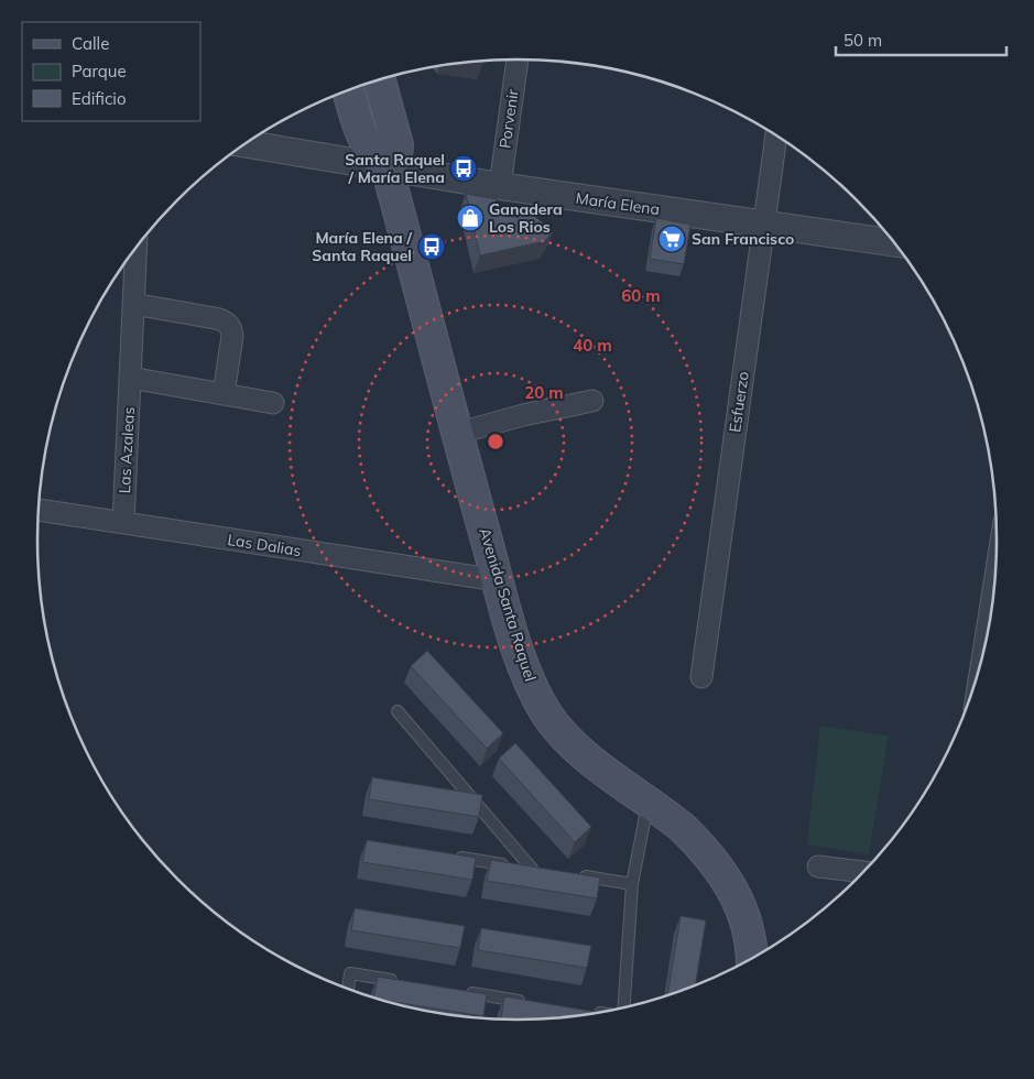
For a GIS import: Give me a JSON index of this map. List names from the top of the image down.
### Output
{
  "streets": {
    "main road": ["Avenida Santa Raquel"],
    "street": [
      "Porvenir",
      "María Elena",
      "Esfuerzo",
      "Las Azaleas",
      "Las Dalias"
    ]
  },
  "crossings": [
    ["Porvenir", "María Elena"],
    ["María Elena", "Esfuerzo"],
    ["María Elena", "Avenida Santa Raquel"],
    ["Las Azaleas", "Las Dalias"],
    ["Las Dalias", "Avenida Santa Raquel"]
  ],
  "places": {
    "bus stop": ["Santa Raquel / María Elena", "María Elena / Santa Raquel"],
    "shop": ["Ganadera Los Rios"],
    "supermarket": ["San Francisco"]
  },
  "legend": ["Calle", "Parque", "Edificio"],
  "scale_bar": "50 m",
  "rings": ["60 m", "40 m", "20 m"]
}
